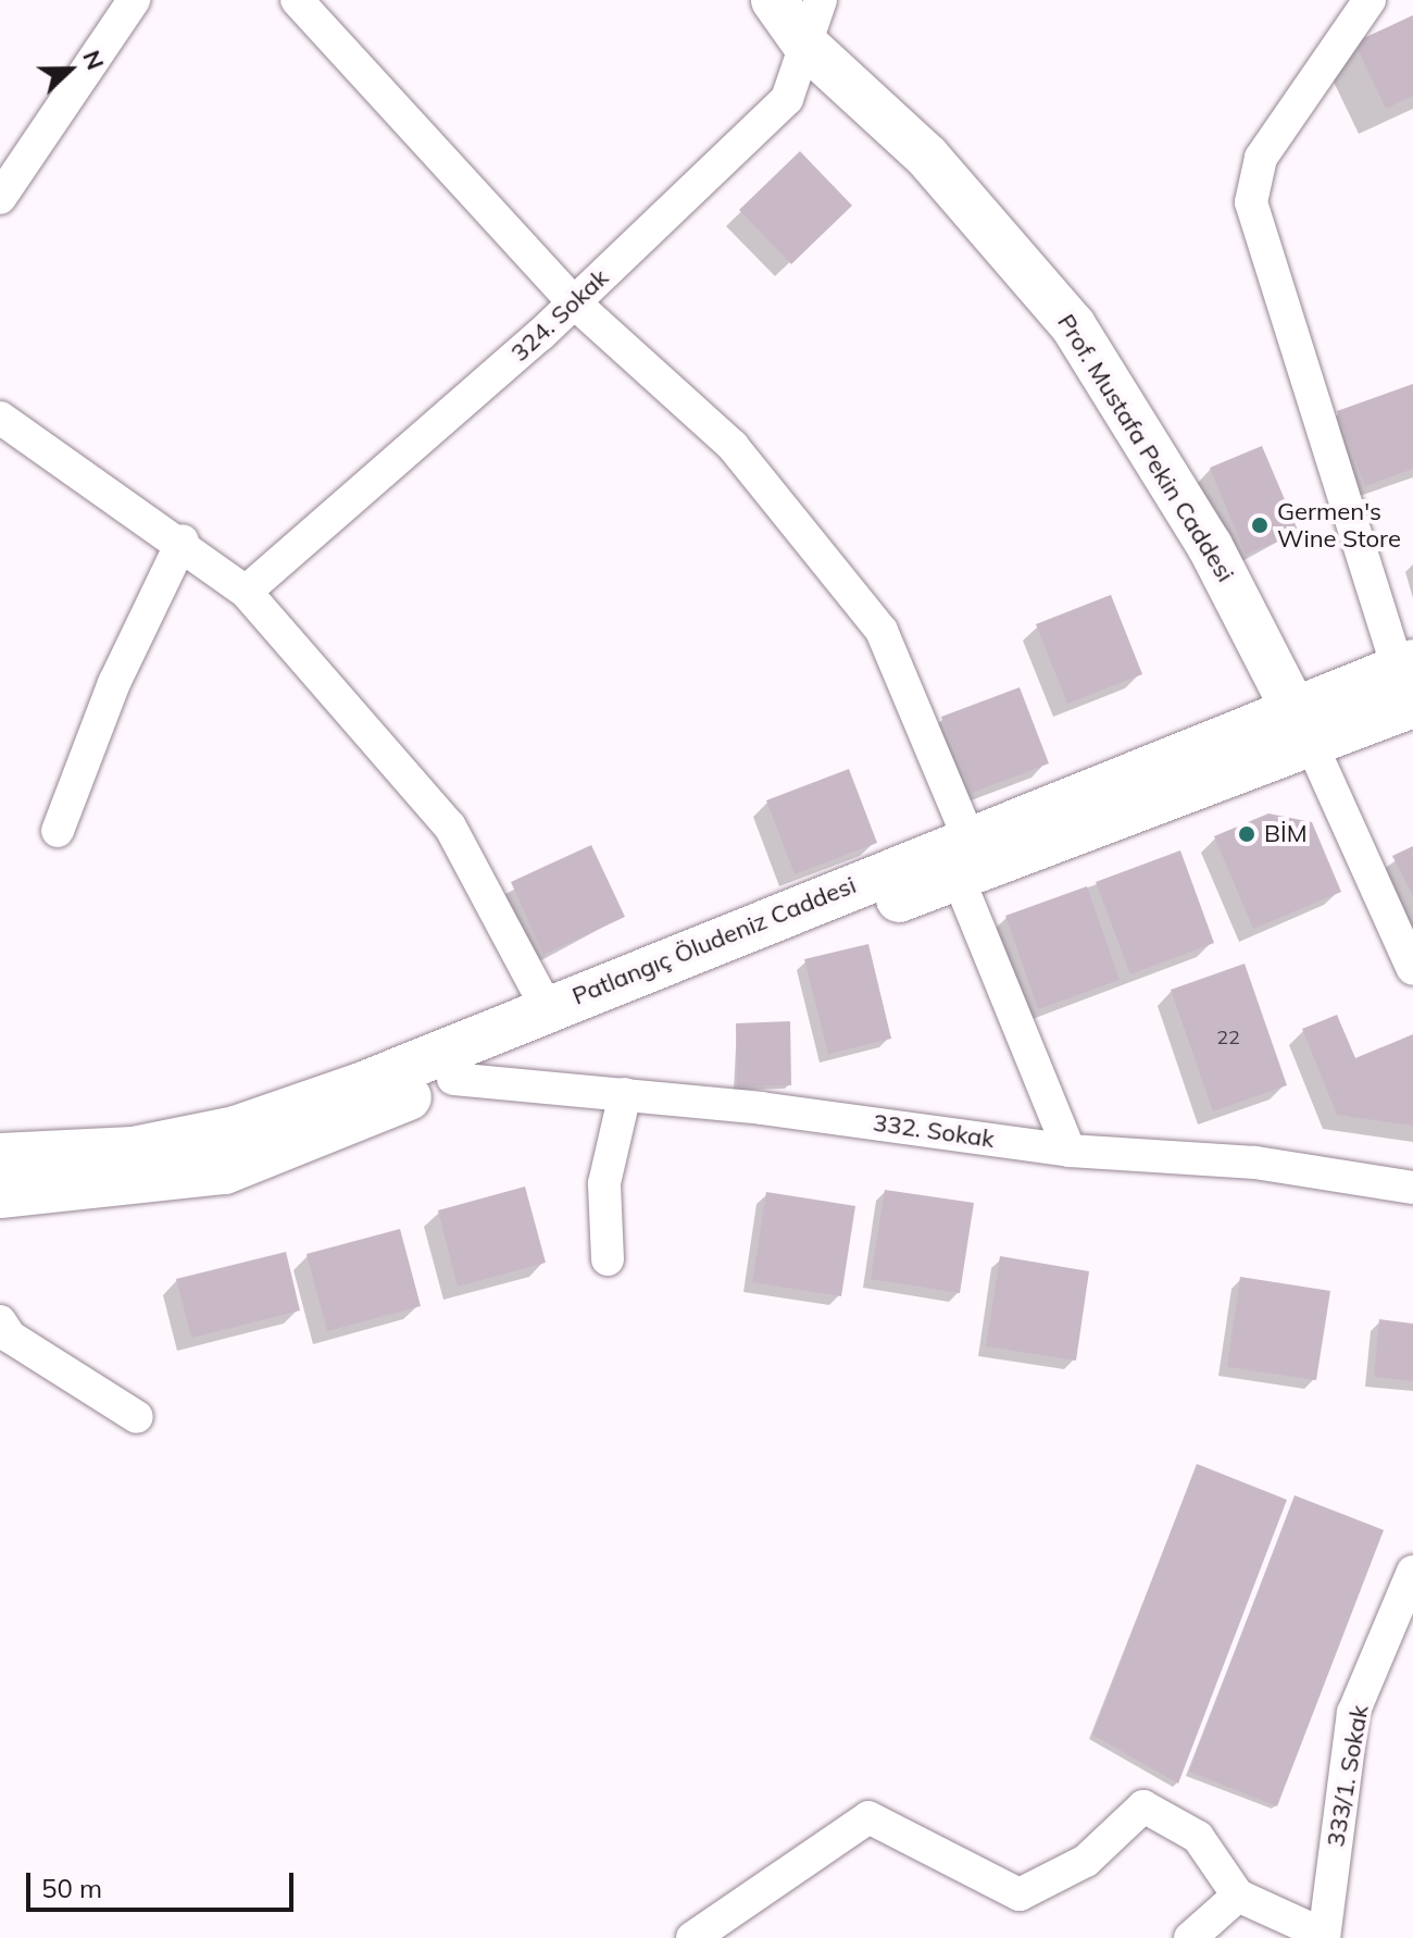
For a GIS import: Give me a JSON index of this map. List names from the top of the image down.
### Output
{
  "streets": {
    "main road": ["Prof. Mustafa Pekin Caddesi", "Patlangıç Öludeniz Caddesi"],
    "street": ["324. Sokak", "332. Sokak", "333/1. Sokak"]
  },
  "crossings": [
    ["324. Sokak", "Prof. Mustafa Pekin Caddesi"],
    ["Prof. Mustafa Pekin Caddesi", "Patlangıç Öludeniz Caddesi"],
    ["Patlangıç Öludeniz Caddesi", "332. Sokak"]
  ],
  "places": ["Germen's Wine Store", "BİM"],
  "house_numbers": ["22"],
  "scale_bar": "50 m",
  "north": "right"
}
